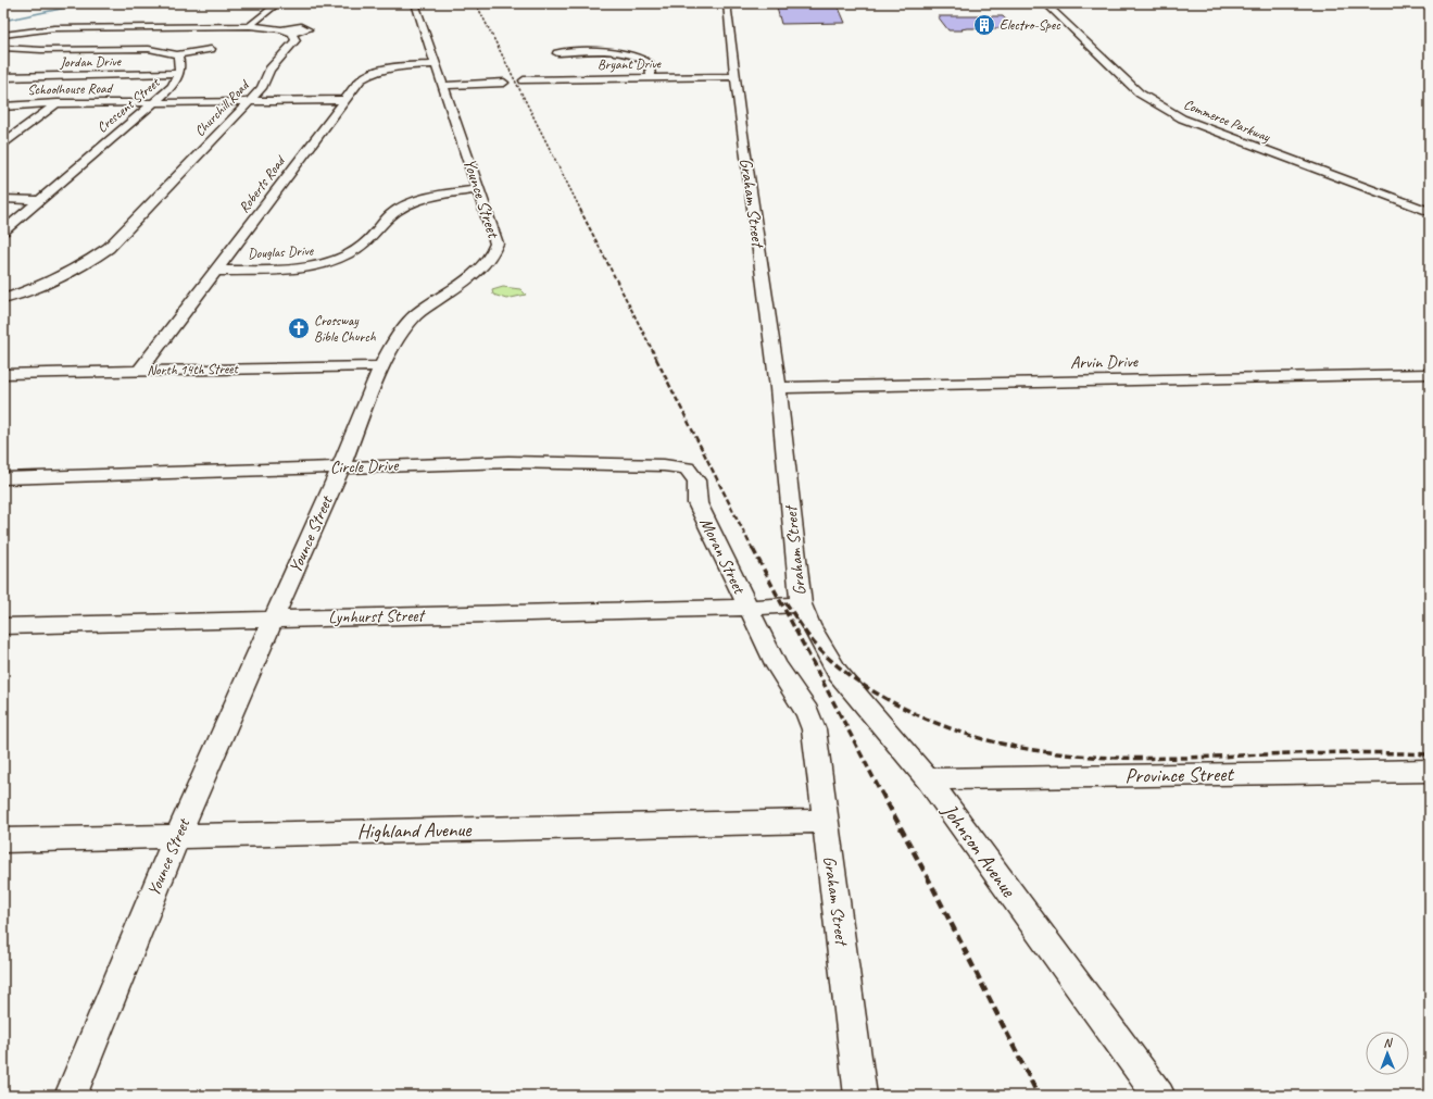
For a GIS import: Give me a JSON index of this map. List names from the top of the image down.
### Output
{
  "streets": {
    "street": [
      "Jordan Drive",
      "Bryant Drive",
      "Schoolhouse Road",
      "Crescent Street",
      "Churchill Road",
      "Commerce Parkway",
      "Roberts Road",
      "Younce Street",
      "Graham Street",
      "Douglas Drive",
      "Arvin Drive",
      "North 14th Street",
      "Circle Drive",
      "Moran Street",
      "Lynhurst Street",
      "Province Street",
      "Highland Avenue",
      "Johnson Avenue"
    ]
  },
  "crossings": [
    ["Jordan Drive", "Crescent Street"],
    ["Bryant Drive", "Graham Street"],
    ["Schoolhouse Road", "Crescent Street"],
    ["Schoolhouse Road", "Churchill Road"],
    ["Schoolhouse Road", "Roberts Road"],
    ["Roberts Road", "Younce Street"],
    ["Roberts Road", "Douglas Drive"],
    ["Roberts Road", "North 14th Street"],
    ["Younce Street", "Douglas Drive"],
    ["Younce Street", "North 14th Street"],
    ["Younce Street", "Circle Drive"],
    ["Younce Street", "Lynhurst Street"],
    ["Younce Street", "Highland Avenue"],
    ["Graham Street", "Arvin Drive"],
    ["Graham Street", "Moran Street"],
    ["Graham Street", "Lynhurst Street"],
    ["Graham Street", "Highland Avenue"],
    ["Graham Street", "Johnson Avenue"],
    ["Circle Drive", "Moran Street"],
    ["Moran Street", "Lynhurst Street"],
    ["Province Street", "Johnson Avenue"]
  ],
  "places": {
    "building": ["Electro-Spec"],
    "church": ["Crossway Bible Church"]
  },
  "north": "top"
}
